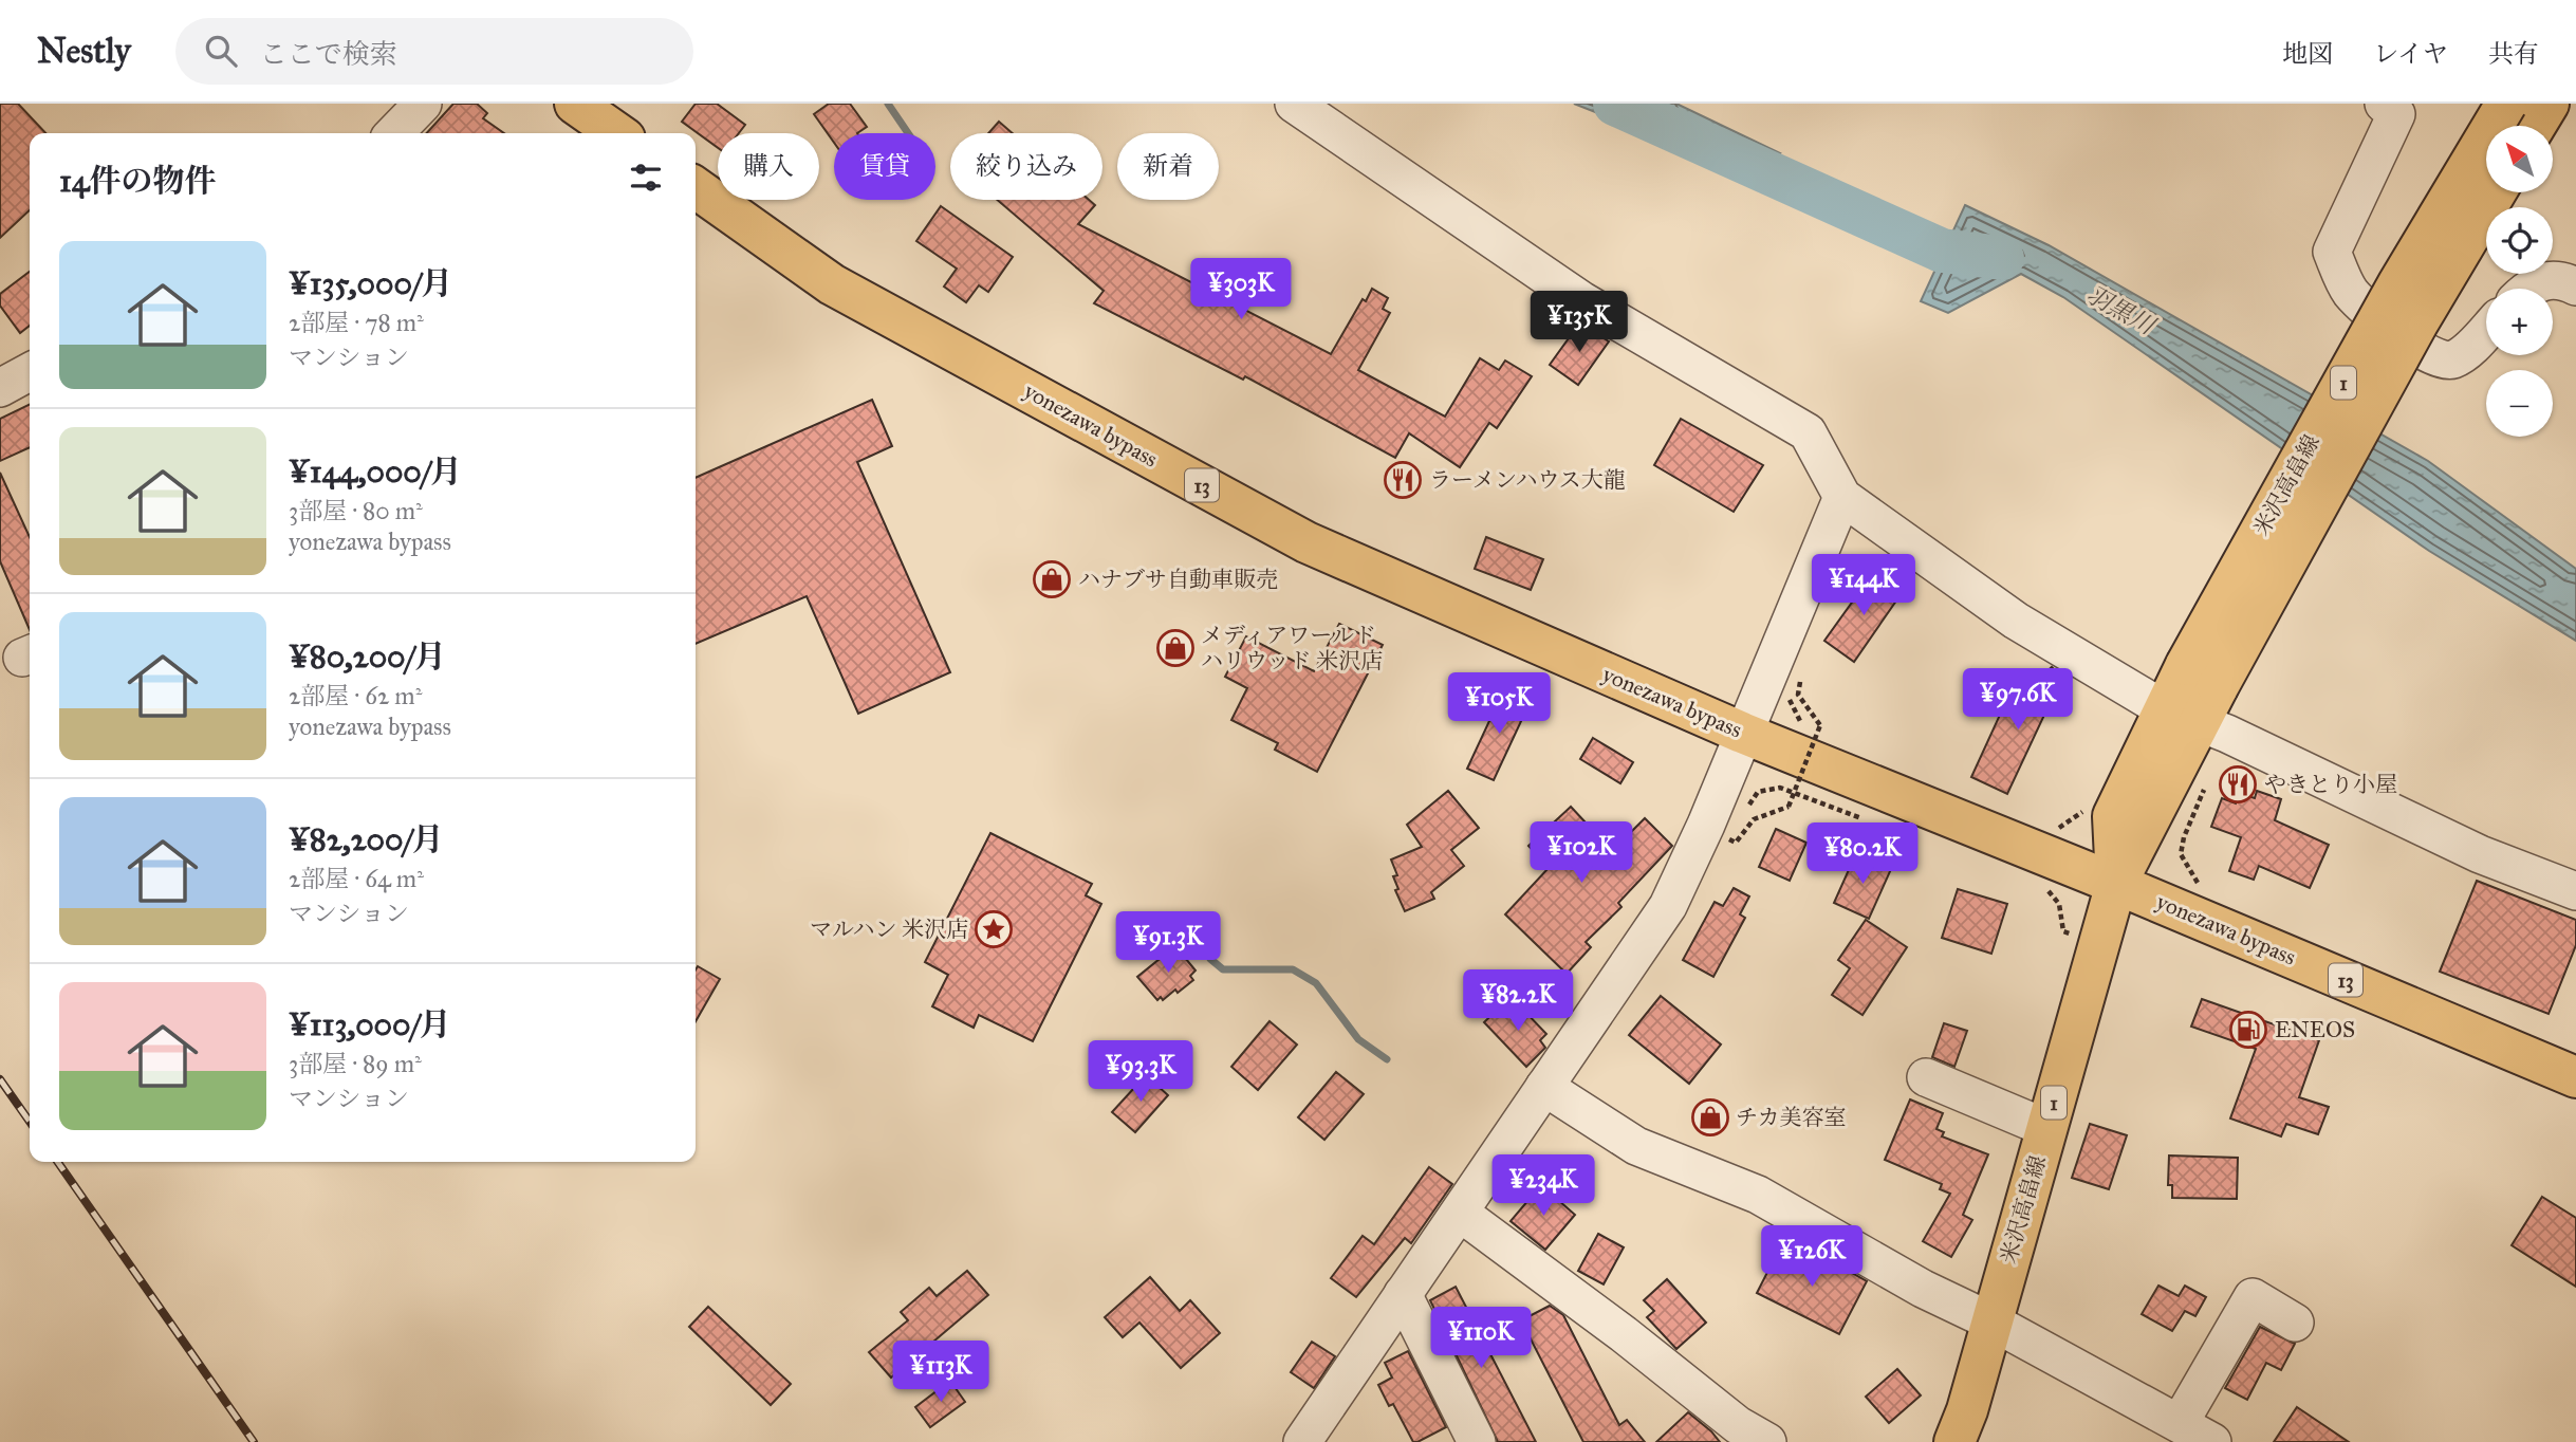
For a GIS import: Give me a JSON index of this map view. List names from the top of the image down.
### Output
{
  "streets": {
    "main road": [
      "1",
      "yonezawa bypass",
      "13",
      "米沢高畠線"
    ]
  },
  "crossings": [
    ["1", "米沢高畠線"],
    ["yonezawa bypass", "米沢高畠線"]
  ],
  "water": ["羽黒川"],
  "places": {
    "restaurant": ["ラーメンハウス大龍", "やきとり小屋"],
    "shop": ["ハナブサ自動車販売", "メディアワールド ハリウッド 米沢店", "チカ美容室"],
    "place": ["マルハン 米沢店"],
    "fuel station": ["ENEOS"]
  },
  "north": "top left",
  "page": {
    "header": "Nestly",
    "search": "ここで検索",
    "nav": ["地図", "レイヤ", "共有"],
    "map_buttons": ["+", "−"],
    "chip": [
      "購入",
      "賃貸",
      "絞り込み",
      "新着"
    ],
    "heading": "14件の物件",
    "list": [
      {
        "name": "¥135,000/月",
        "note": "2部屋 · 78 m² · マンション"
      },
      {
        "name": "¥144,000/月",
        "note": "3部屋 · 80 m² · yonezawa bypass"
      },
      {
        "name": "¥80,200/月",
        "note": "2部屋 · 62 m² · yonezawa bypass"
      },
      {
        "name": "¥82,200/月",
        "note": "2部屋 · 64 m² · マンション"
      },
      {
        "name": "¥113,000/月",
        "note": "3部屋 · 89 m² · マンション"
      }
    ],
    "price": [
      "¥303K",
      "¥135K",
      "¥144K",
      "¥97.6K",
      "¥105K",
      "¥102K",
      "¥80.2K",
      "¥91.3K",
      "¥82.2K",
      "¥93.3K",
      "¥234K",
      "¥126K",
      "¥110K",
      "¥113K"
    ]
  }
}
